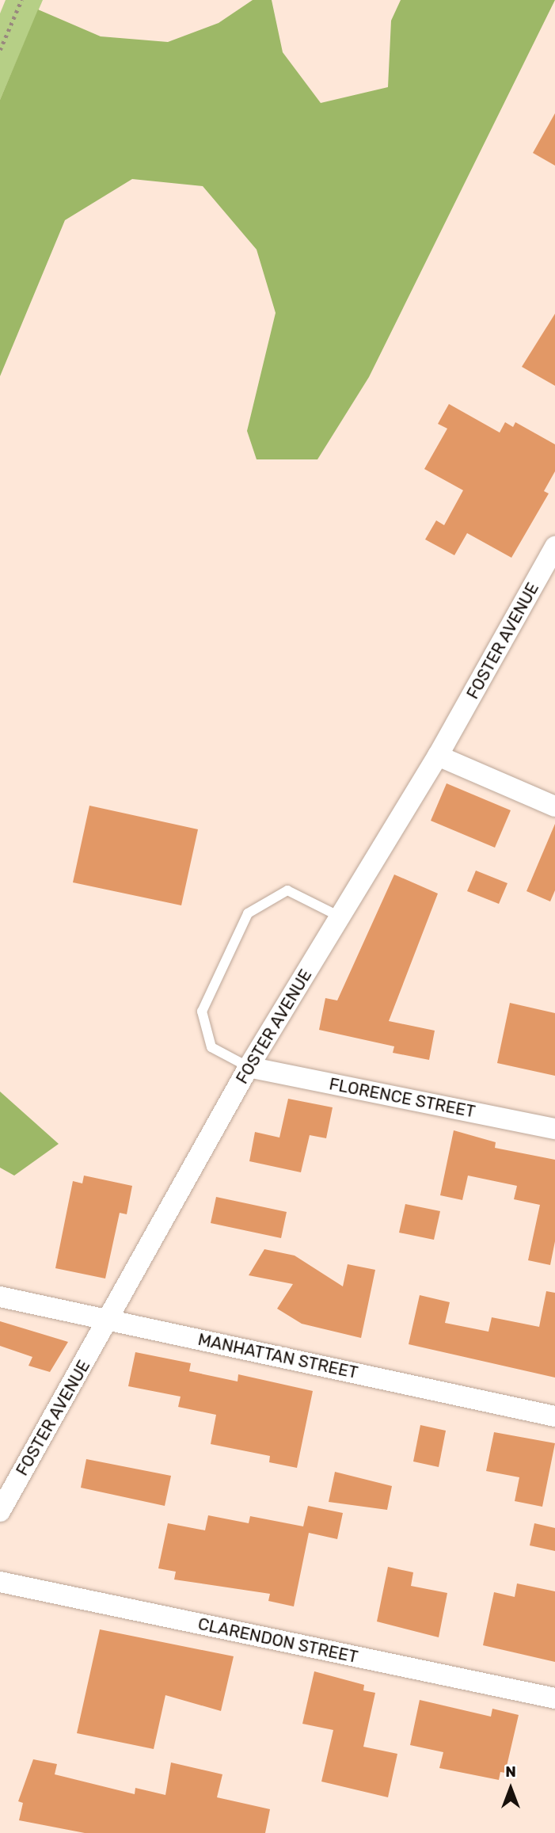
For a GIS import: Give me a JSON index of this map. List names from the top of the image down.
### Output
{
  "streets": {
    "street": [
      "FOSTER AVENUE",
      "FLORENCE STREET",
      "MANHATTAN STREET",
      "CLARENDON STREET"
    ]
  },
  "crossings": [
    ["FOSTER AVENUE", "FLORENCE STREET"],
    ["FOSTER AVENUE", "MANHATTAN STREET"]
  ],
  "north": "top"
}
